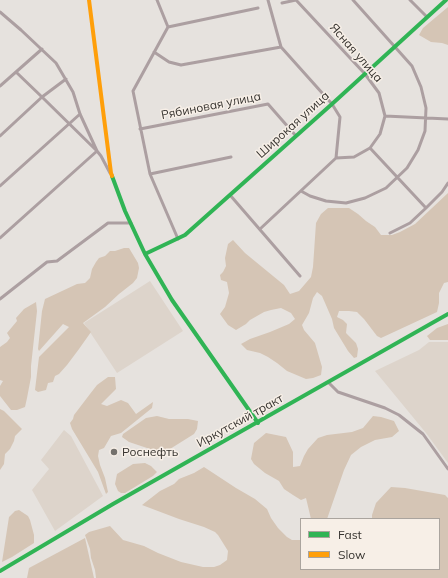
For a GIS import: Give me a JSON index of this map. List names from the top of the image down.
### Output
{
  "streets": {
    "street": [
      "Ясная улица",
      "Рябиновая улица",
      "Широкая улица",
      "Иркутский тракт"
    ]
  },
  "crossings": [
    ["Ясная улица", "Широкая улица"],
    ["Рябиновая улица", "Широкая улица"]
  ],
  "places": ["Роснефть"],
  "legend": ["Fast", "Slow"]
}
